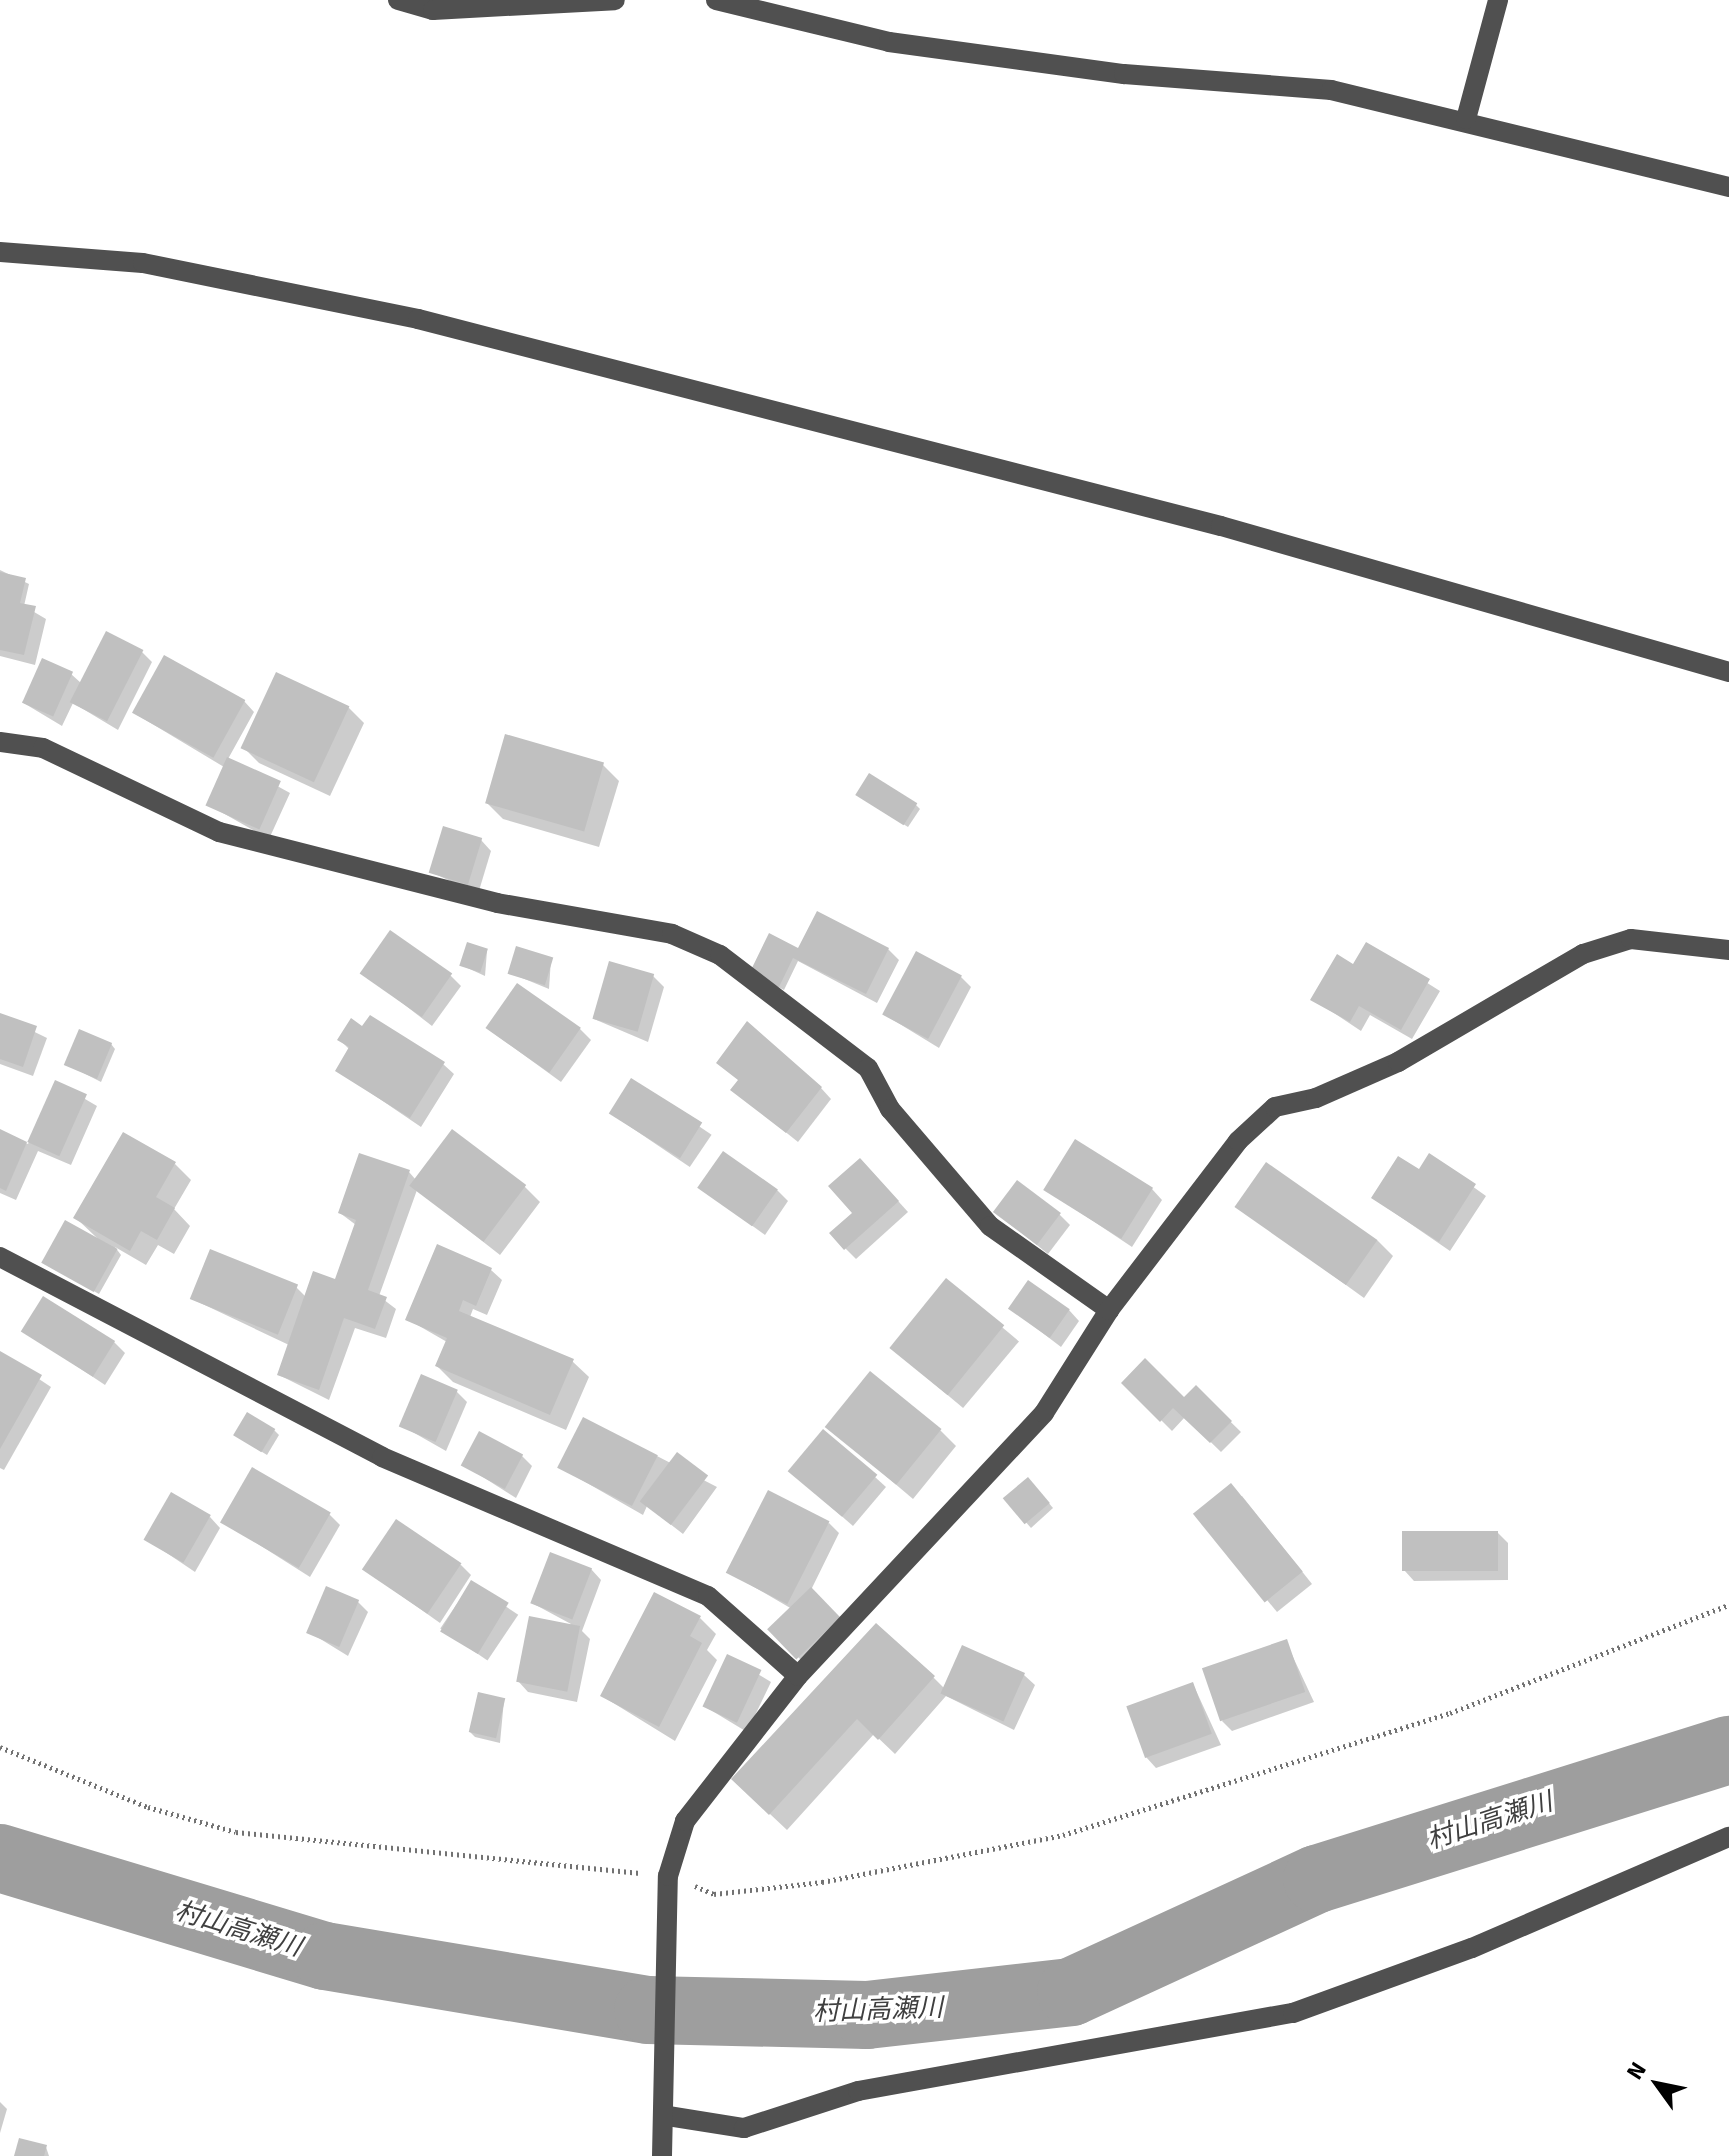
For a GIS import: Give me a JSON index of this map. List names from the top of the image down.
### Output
{
  "water": ["村山高瀬川"],
  "north": "top left"
}
